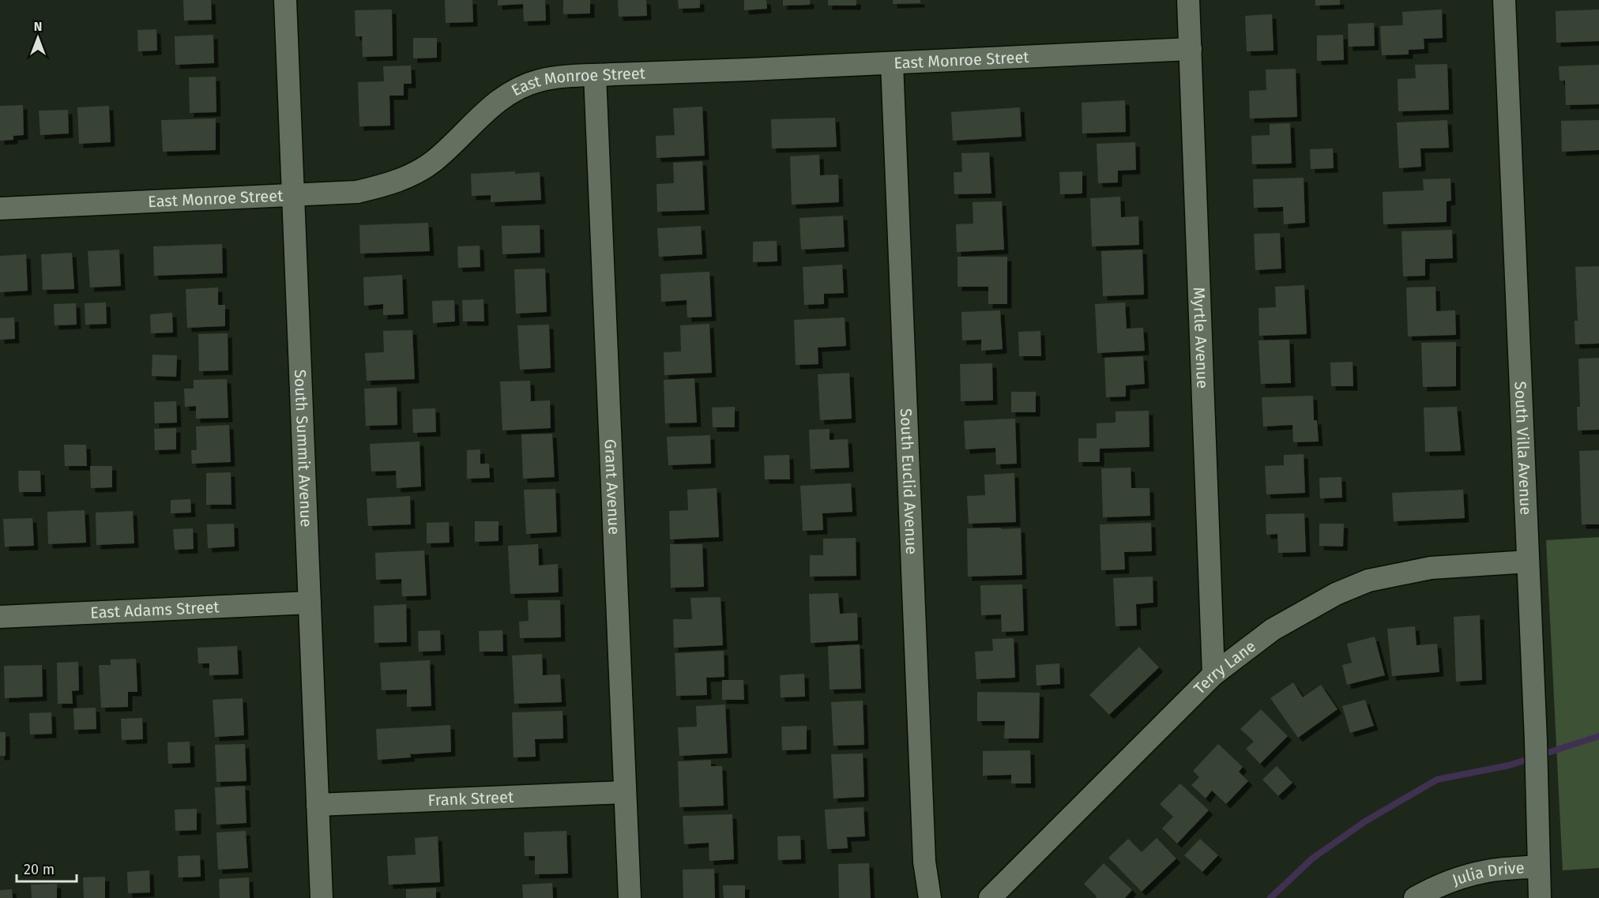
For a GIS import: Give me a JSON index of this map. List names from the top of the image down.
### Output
{
  "streets": {
    "street": [
      "East Monroe Street",
      "Myrtle Avenue",
      "South Summit Avenue",
      "South Villa Avenue",
      "South Euclid Avenue",
      "Grant Avenue",
      "East Adams Street",
      "Terry Lane",
      "Frank Street",
      "Julia Drive"
    ]
  },
  "crossings": [
    ["East Monroe Street", "Myrtle Avenue"],
    ["East Monroe Street", "South Summit Avenue"],
    ["East Monroe Street", "South Euclid Avenue"],
    ["East Monroe Street", "Grant Avenue"],
    ["Myrtle Avenue", "Terry Lane"],
    ["South Summit Avenue", "East Adams Street"],
    ["South Summit Avenue", "Frank Street"],
    ["South Villa Avenue", "Terry Lane"],
    ["South Villa Avenue", "Julia Drive"],
    ["Grant Avenue", "Frank Street"]
  ],
  "scale_bar": "20 m",
  "north": "top"
}
